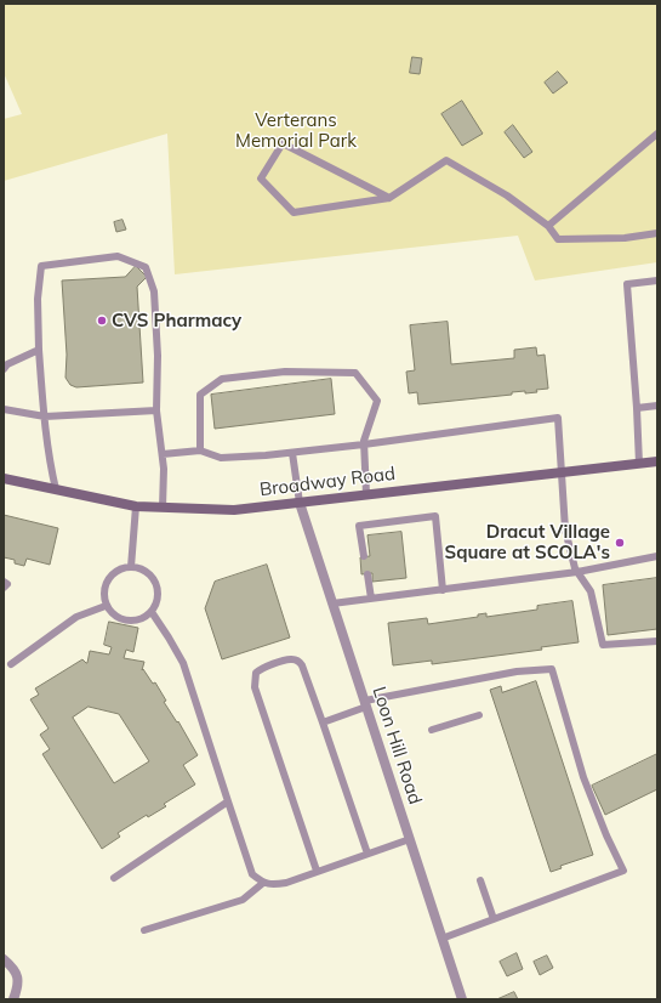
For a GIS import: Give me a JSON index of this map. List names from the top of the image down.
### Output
{
  "streets": {
    "main road": ["Broadway Road"],
    "street": ["Loon Hill Road"]
  },
  "crossings": [
    ["Broadway Road", "Loon Hill Road"]
  ],
  "parks": ["Verterans Memorial Park"],
  "places": ["CVS Pharmacy", "Dracut Village Square at SCOLA's"]
}
